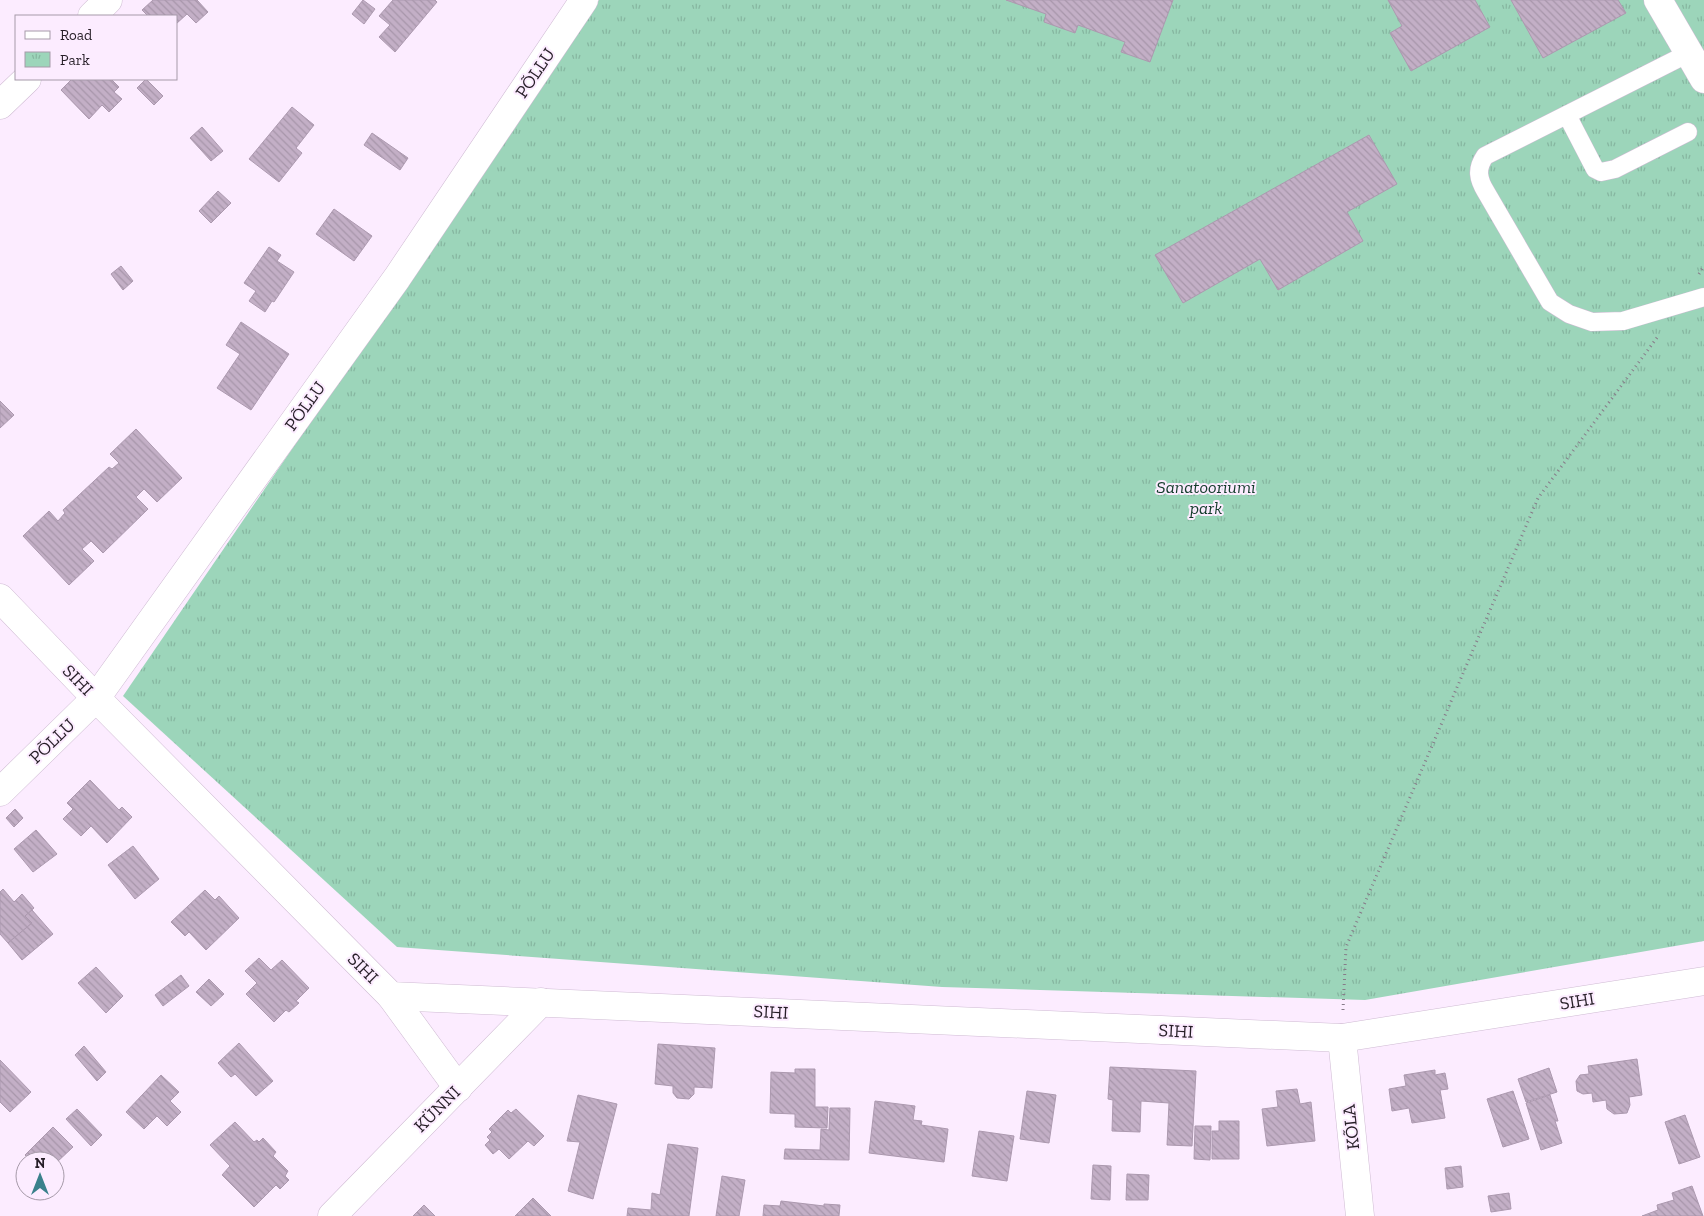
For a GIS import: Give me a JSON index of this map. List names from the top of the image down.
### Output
{
  "streets": {
    "street": [
      "PÕLLU",
      "SIHI",
      "KÜNNI",
      "KÕLA"
    ]
  },
  "crossings": [
    ["PÕLLU", "SIHI"],
    ["SIHI", "KÜNNI"],
    ["SIHI", "KÕLA"]
  ],
  "parks": ["Sanatooriumi park"],
  "legend": ["Road", "Park"],
  "north": "top"
}
